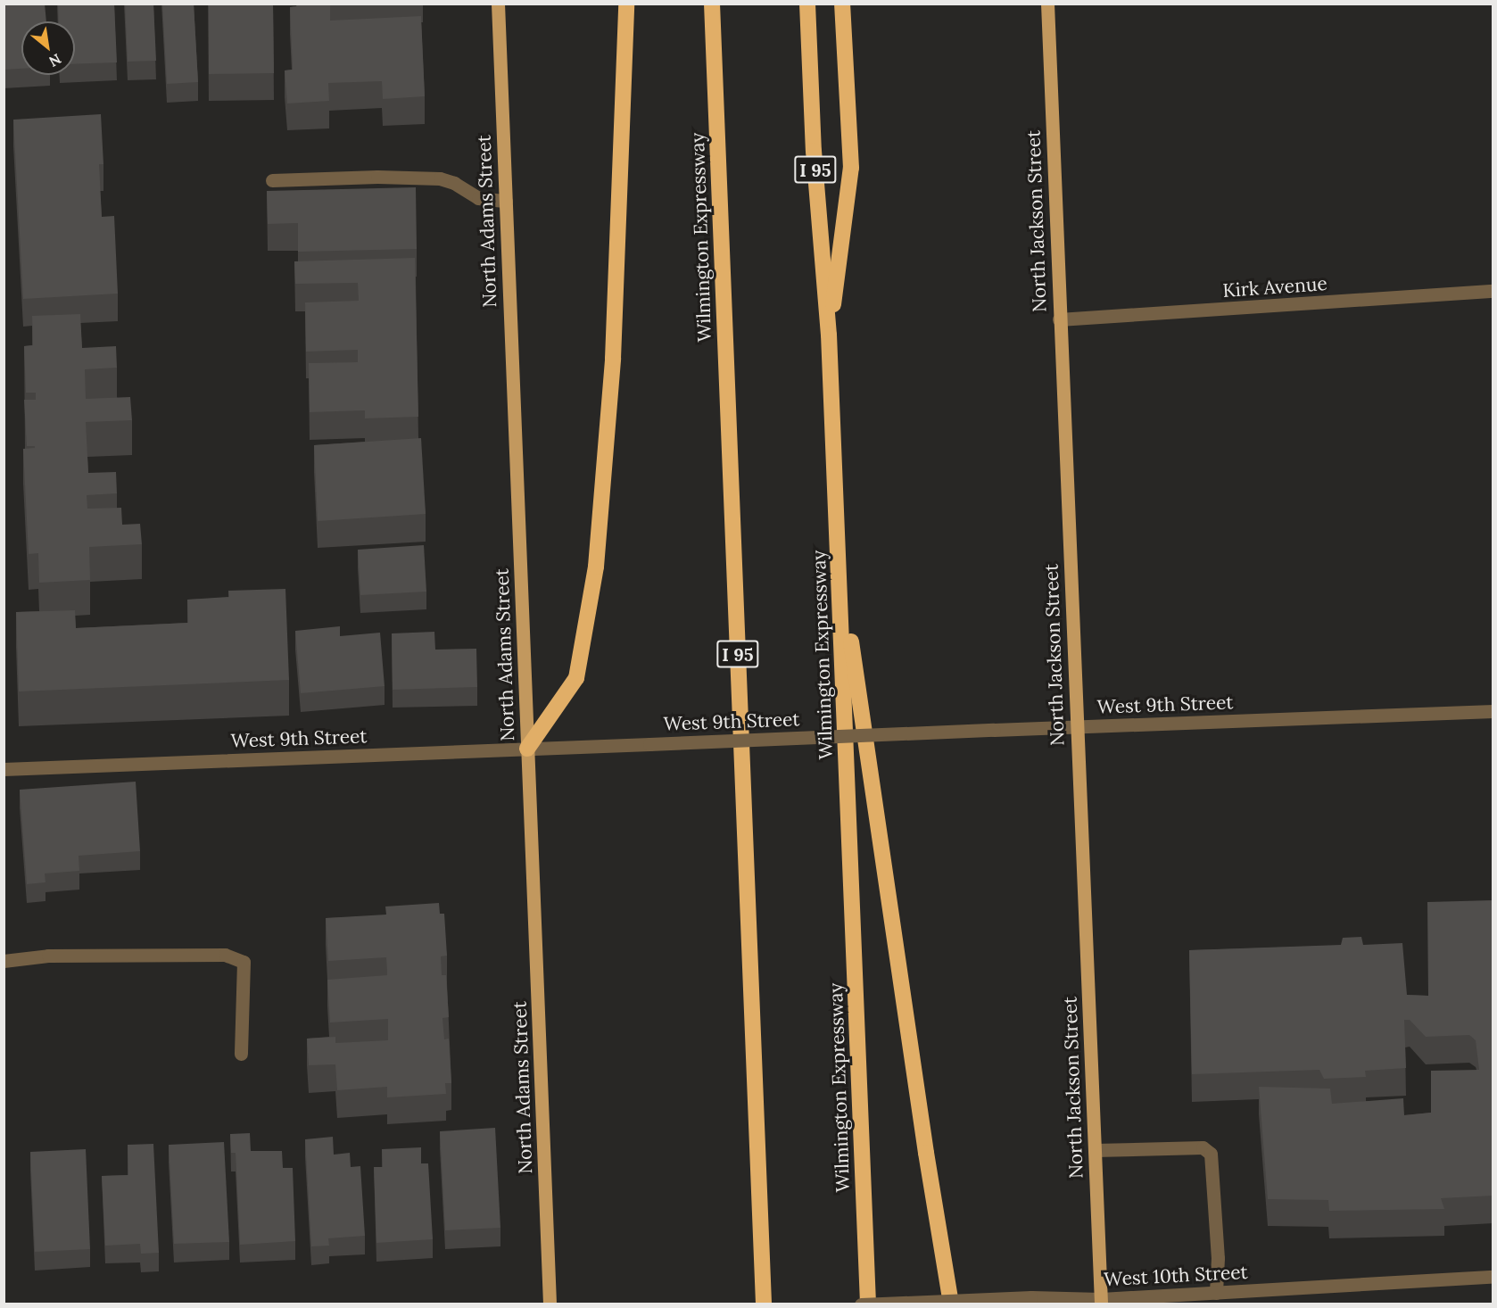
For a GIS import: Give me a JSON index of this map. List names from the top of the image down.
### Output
{
  "streets": {
    "highway": ["I 95", "Wilmington Expressway"],
    "main road": ["North Adams Street", "North Jackson Street"],
    "street": ["Kirk Avenue", "West 9th Street", "West 10th Street"]
  },
  "crossings": [
    ["North Adams Street", "West 9th Street"],
    ["North Jackson Street", "Kirk Avenue"],
    ["North Jackson Street", "West 9th Street"],
    ["North Jackson Street", "West 10th Street"]
  ],
  "north": "bottom right"
}
